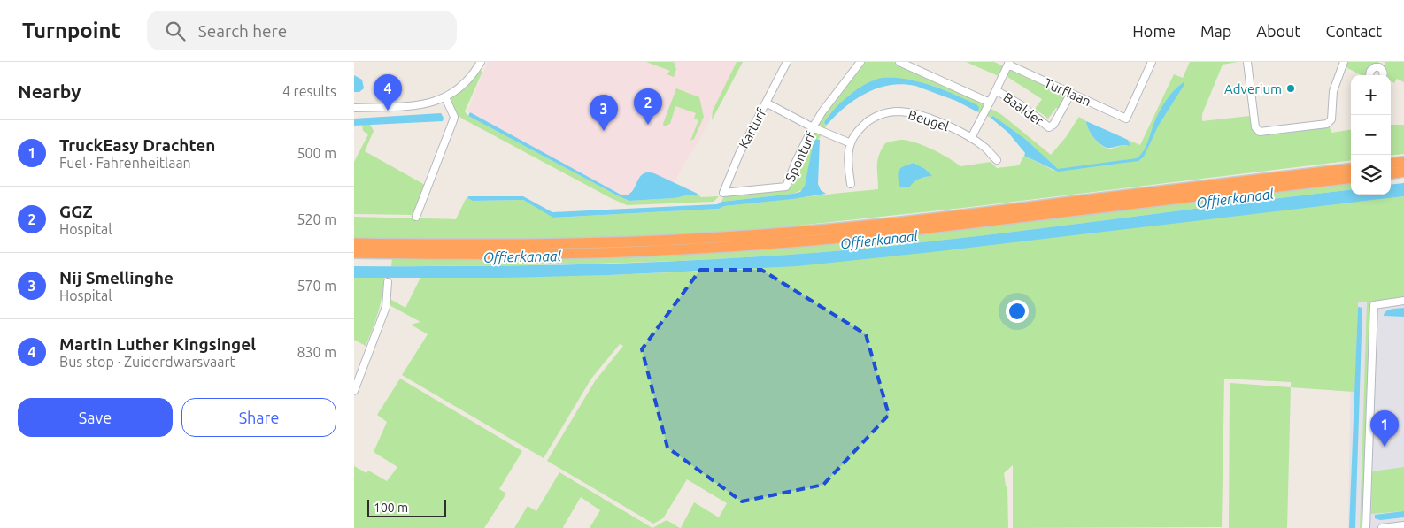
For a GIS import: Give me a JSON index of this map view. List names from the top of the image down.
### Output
{
  "streets": {
    "street": [
      "Turflaan",
      "Baalder",
      "Beugel",
      "Karturf",
      "Sponturf"
    ]
  },
  "crossings": [
    ["Turflaan", "Baalder"],
    ["Baalder", "Beugel"],
    ["Beugel", "Karturf"],
    ["Karturf", "Sponturf"]
  ],
  "water": ["Offierkanaal"],
  "places": ["Adverium"],
  "scale_bar": "100 m",
  "page": {
    "header": "Turnpoint",
    "search": "Search here",
    "nav": [
      "Home",
      "Map",
      "About",
      "Contact"
    ],
    "heading": ["Nearby", "4 results"],
    "pins": [
      "4",
      "2",
      "3",
      "1"
    ],
    "map_buttons": ["+", "−"],
    "list": [
      {
        "mark": "1",
        "name": "TruckEasy Drachten",
        "note": "Fuel · Fahrenheitlaan",
        "value": "500 m"
      },
      {
        "mark": "2",
        "name": "GGZ",
        "note": "Hospital",
        "value": "520 m"
      },
      {
        "mark": "3",
        "name": "Nij Smellinghe",
        "note": "Hospital",
        "value": "570 m"
      },
      {
        "mark": "4",
        "name": "Martin Luther Kingsingel",
        "note": "Bus stop · Zuiderdwarsvaart",
        "value": "830 m"
      }
    ],
    "buttons": ["Save", "Share"],
    "scale": "100 m"
  }
}
